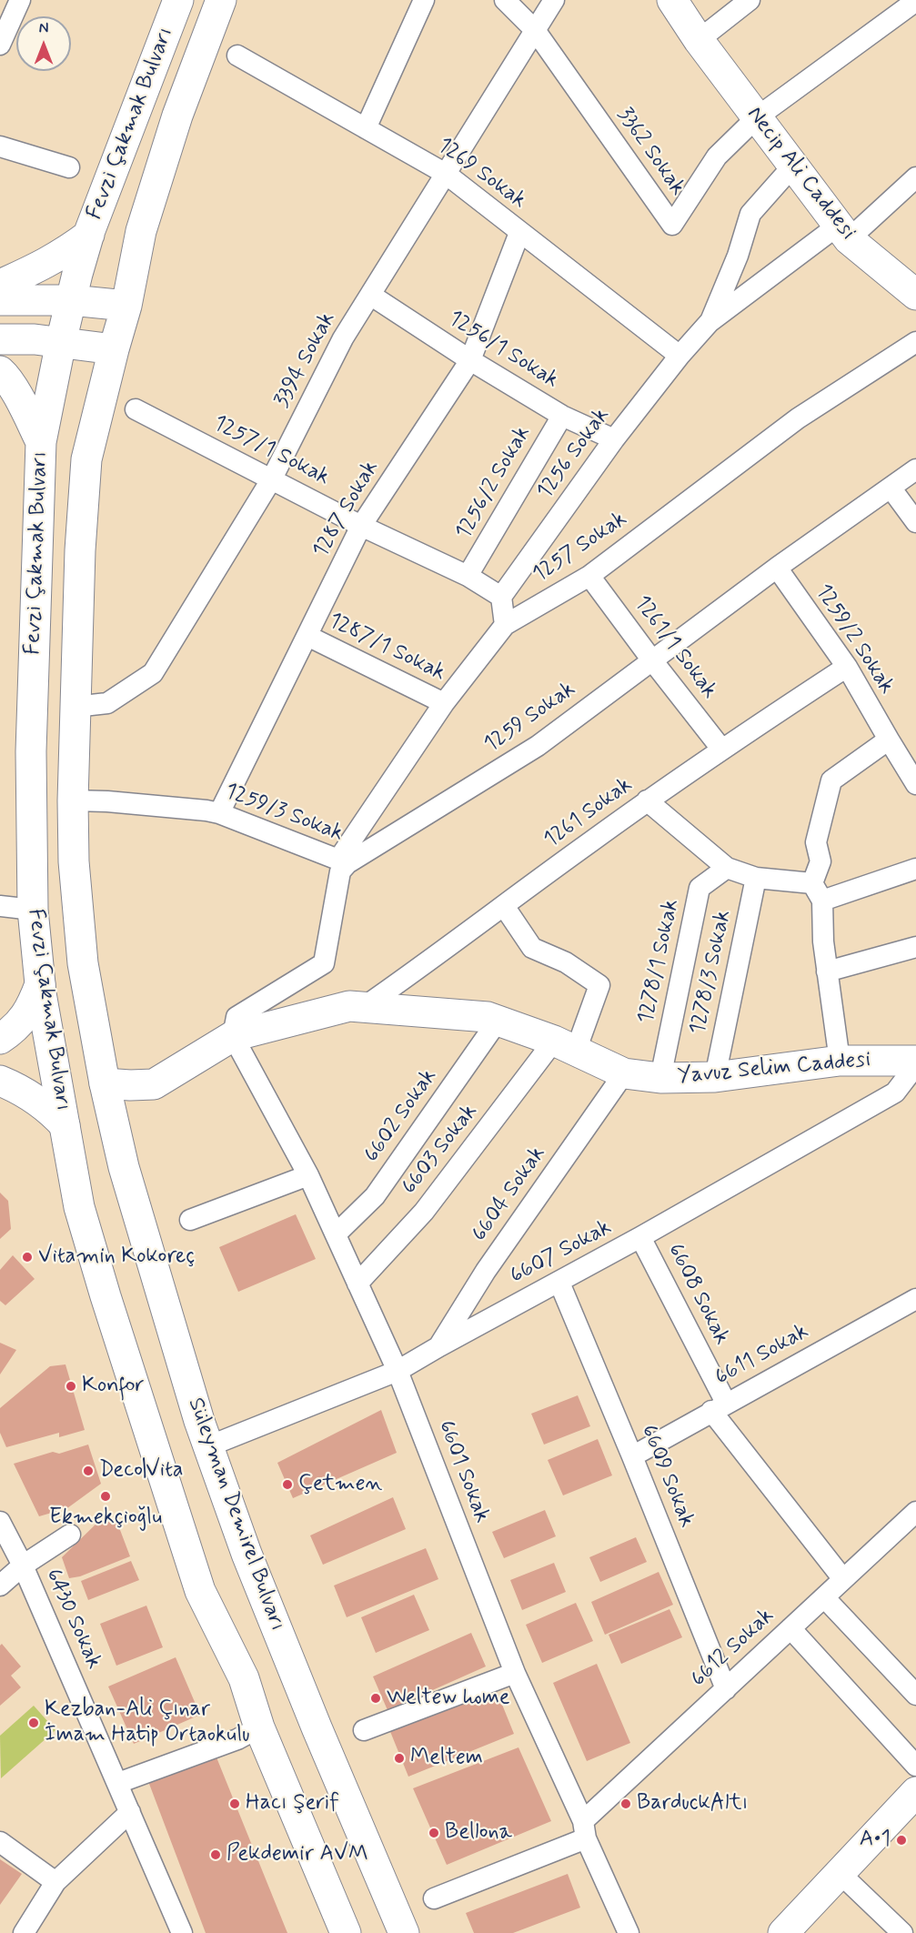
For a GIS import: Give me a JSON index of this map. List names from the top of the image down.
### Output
{
  "streets": {
    "main road": [
      "Fevzi Çakmak Bulvarı",
      "Necip Ali Caddesi",
      "Yavuz Selim Caddesi",
      "Süleyman Demirel Bulvarı"
    ],
    "street": [
      "3362 Sokak",
      "1269 Sokak",
      "1256/1 Sokak",
      "3394 Sokak",
      "1257/1 Sokak",
      "1256 Sokak",
      "1256/2 Sokak",
      "1287 Sokak",
      "1257 Sokak",
      "1259/2 Sokak",
      "1287/1 Sokak",
      "1261/1 Sokak",
      "1259 Sokak",
      "1259/3 Sokak",
      "1261 Sokak",
      "1278/1 Sokak",
      "1278/3 Sokak",
      "6602 Sokak",
      "6603 Sokak",
      "6604 Sokak",
      "6607 Sokak",
      "6608 Sokak",
      "6611 Sokak",
      "6601 Sokak",
      "6609 Sokak",
      "6430 Sokak",
      "6612 Sokak"
    ]
  },
  "crossings": [
    ["Fevzi Çakmak Bulvarı", "3394 Sokak"],
    ["Fevzi Çakmak Bulvarı", "1259/3 Sokak"],
    ["Fevzi Çakmak Bulvarı", "Yavuz Selim Caddesi"],
    ["Fevzi Çakmak Bulvarı", "Süleyman Demirel Bulvarı"],
    ["3362 Sokak", "Necip Ali Caddesi"],
    ["3362 Sokak", "3394 Sokak"],
    ["1269 Sokak", "3394 Sokak"],
    ["1269 Sokak", "1256 Sokak"],
    ["1269 Sokak", "1287 Sokak"],
    ["Necip Ali Caddesi", "1256 Sokak"],
    ["1256/1 Sokak", "3394 Sokak"],
    ["1256/1 Sokak", "1256 Sokak"],
    ["1256/1 Sokak", "1256/2 Sokak"],
    ["1256/1 Sokak", "1287 Sokak"],
    ["3394 Sokak", "1257/1 Sokak"],
    ["1257/1 Sokak", "1256 Sokak"],
    ["1257/1 Sokak", "1256/2 Sokak"],
    ["1257/1 Sokak", "1287 Sokak"],
    ["1287 Sokak", "1287/1 Sokak"],
    ["1287 Sokak", "1259/3 Sokak"],
    ["1257 Sokak", "1287/1 Sokak"],
    ["1257 Sokak", "1261/1 Sokak"],
    ["1257 Sokak", "1259 Sokak"],
    ["1257 Sokak", "1259/3 Sokak"],
    ["1259/2 Sokak", "1259 Sokak"],
    ["1259/2 Sokak", "1261 Sokak"],
    ["1261/1 Sokak", "1259 Sokak"],
    ["1261/1 Sokak", "1261 Sokak"],
    ["1259 Sokak", "1259/3 Sokak"],
    ["1261 Sokak", "Yavuz Selim Caddesi"],
    ["1261 Sokak", "6603 Sokak"],
    ["1278/1 Sokak", "Yavuz Selim Caddesi"],
    ["1278/3 Sokak", "Yavuz Selim Caddesi"],
    ["Yavuz Selim Caddesi", "6602 Sokak"],
    ["Yavuz Selim Caddesi", "6603 Sokak"],
    ["Yavuz Selim Caddesi", "6604 Sokak"],
    ["Yavuz Selim Caddesi", "6601 Sokak"],
    ["Yavuz Selim Caddesi", "Süleyman Demirel Bulvarı"],
    ["6602 Sokak", "6601 Sokak"],
    ["6603 Sokak", "6601 Sokak"],
    ["6604 Sokak", "6607 Sokak"],
    ["6607 Sokak", "6608 Sokak"],
    ["6607 Sokak", "6601 Sokak"],
    ["6607 Sokak", "6609 Sokak"],
    ["6607 Sokak", "Süleyman Demirel Bulvarı"],
    ["6608 Sokak", "6611 Sokak"],
    ["6608 Sokak", "6612 Sokak"],
    ["6611 Sokak", "6609 Sokak"],
    ["6601 Sokak", "6612 Sokak"],
    ["6609 Sokak", "6612 Sokak"]
  ],
  "places": [
    "Vitamin Kokoreç",
    "Konfor",
    "Deco|Vita",
    "Çetmen",
    "Ekmekçioğlu",
    "Weltew home",
    "Kezban-Ali Çınar İmam Hatip Ortaokulu",
    "Meltem",
    "Hacı Şerif",
    "BarduckAltı",
    "Bellona",
    "A•1",
    "Pekdemir AVM"
  ],
  "north": "top"
}
